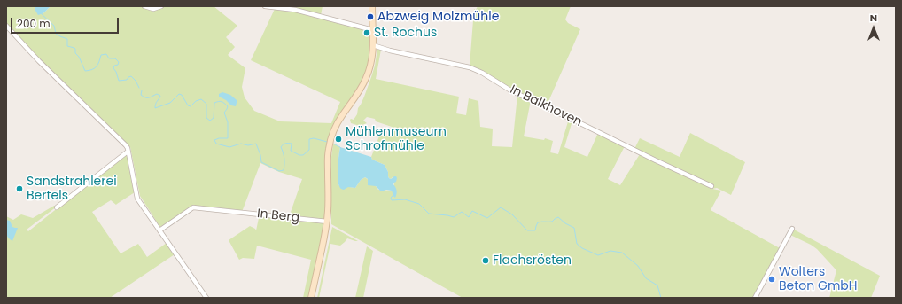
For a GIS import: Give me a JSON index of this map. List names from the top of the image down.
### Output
{
  "streets": {
    "street": ["In Balkhoven", "In Berg"]
  },
  "places": [
    "Abzweig Molzmühle",
    "St. Rochus",
    "Mühlenmuseum Schrofmühle",
    "Sandstrahlerei Bertels",
    "Flachsrösten",
    "Wolters Beton GmbH"
  ],
  "scale_bar": "200 m",
  "north": "top"
}
